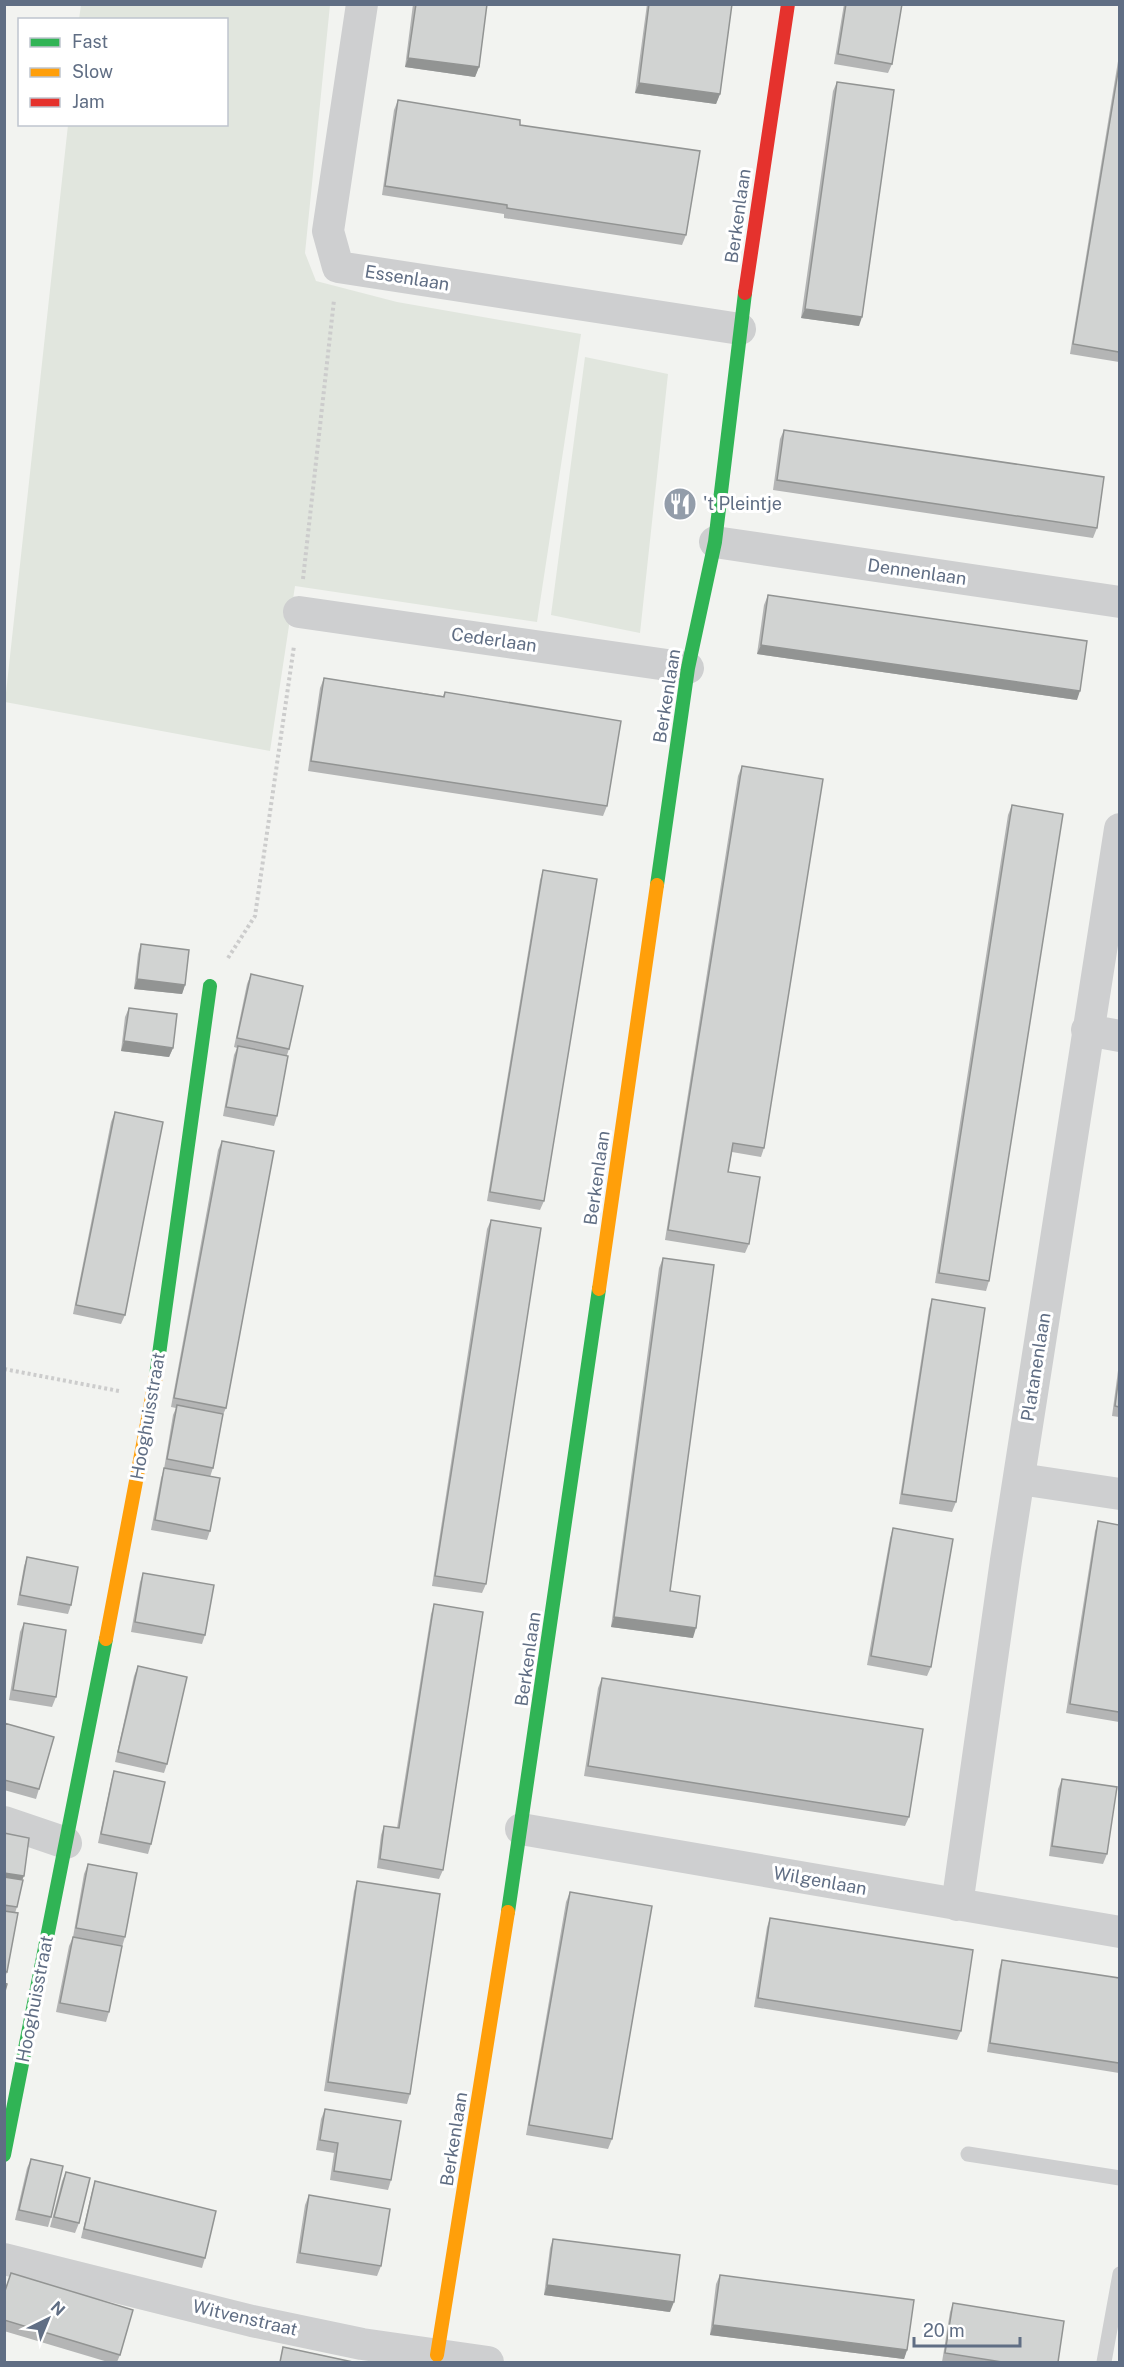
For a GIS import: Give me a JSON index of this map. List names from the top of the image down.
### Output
{
  "streets": {
    "street": [
      "Berkenlaan",
      "Essenlaan",
      "Dennenlaan",
      "Cederlaan",
      "Platanenlaan",
      "Hooghuisstraat",
      "Wilgenlaan",
      "Witvenstraat"
    ]
  },
  "crossings": [
    ["Berkenlaan", "Essenlaan"],
    ["Berkenlaan", "Dennenlaan"],
    ["Berkenlaan", "Cederlaan"],
    ["Berkenlaan", "Wilgenlaan"],
    ["Berkenlaan", "Witvenstraat"],
    ["Platanenlaan", "Wilgenlaan"]
  ],
  "places": {
    "restaurant": ["'t Pleintje"]
  },
  "legend": ["Fast", "Slow", "Jam"],
  "scale_bar": "20 m",
  "north": "top right"
}
